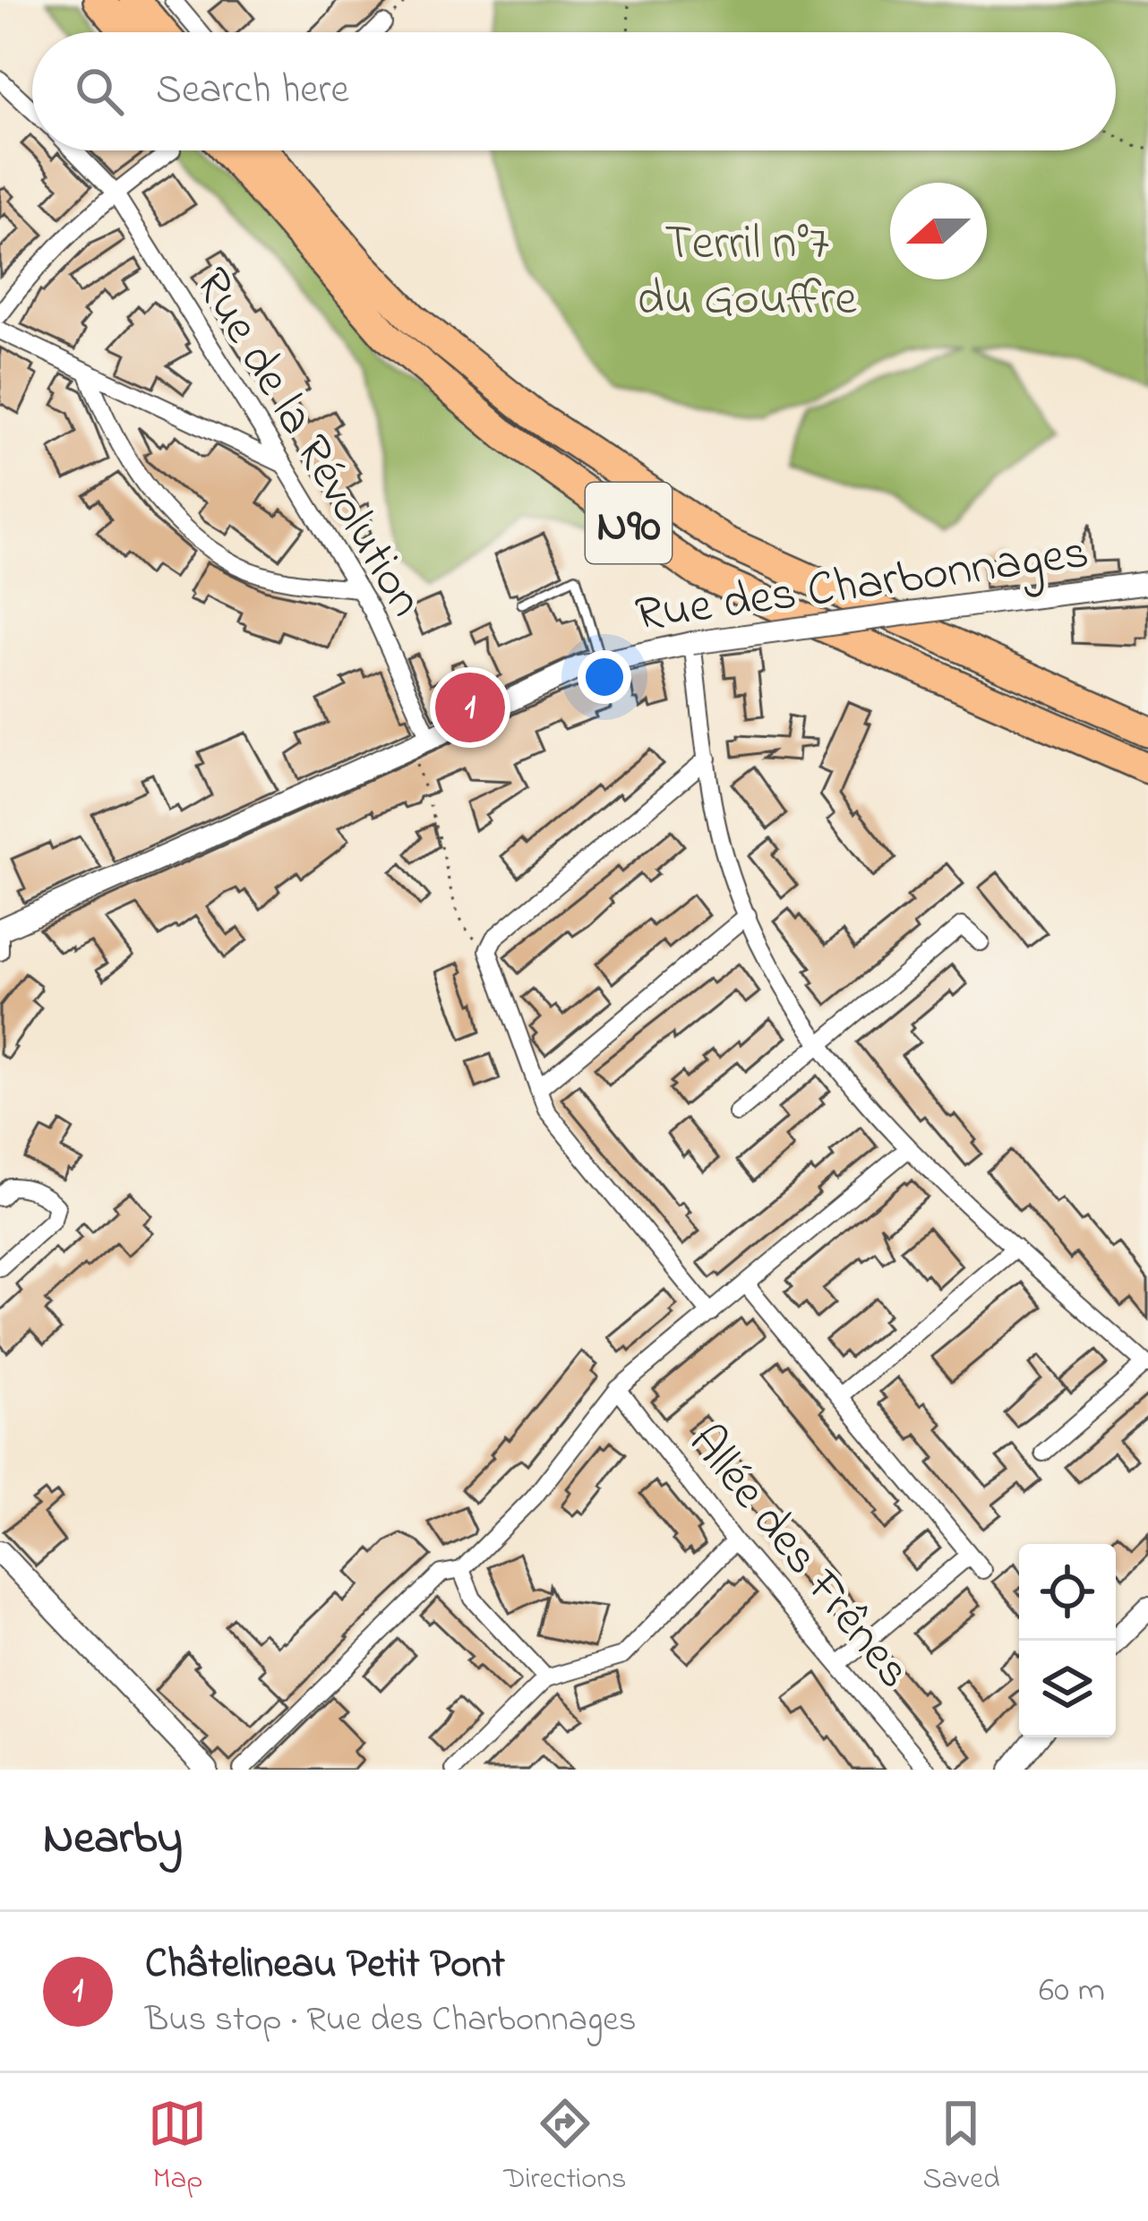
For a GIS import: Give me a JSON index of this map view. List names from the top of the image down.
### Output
{
  "streets": {
    "highway": ["N90"],
    "street": ["Rue de la Révolution", "Rue des Charbonnages", "Allée des Frênes"]
  },
  "crossings": [
    ["Rue de la Révolution", "Rue des Charbonnages"]
  ],
  "parks": ["Terril n°7 du Gouffre"],
  "north": "left",
  "page": {
    "search": "Search here",
    "pins": "1",
    "heading": "Nearby",
    "list": [
      {
        "mark": "1",
        "name": "Châtelineau Petit Pont",
        "note": "Bus stop · Rue des Charbonnages",
        "value": "60 m"
      }
    ],
    "nav": ["Map", "Directions", "Saved"]
  }
}
